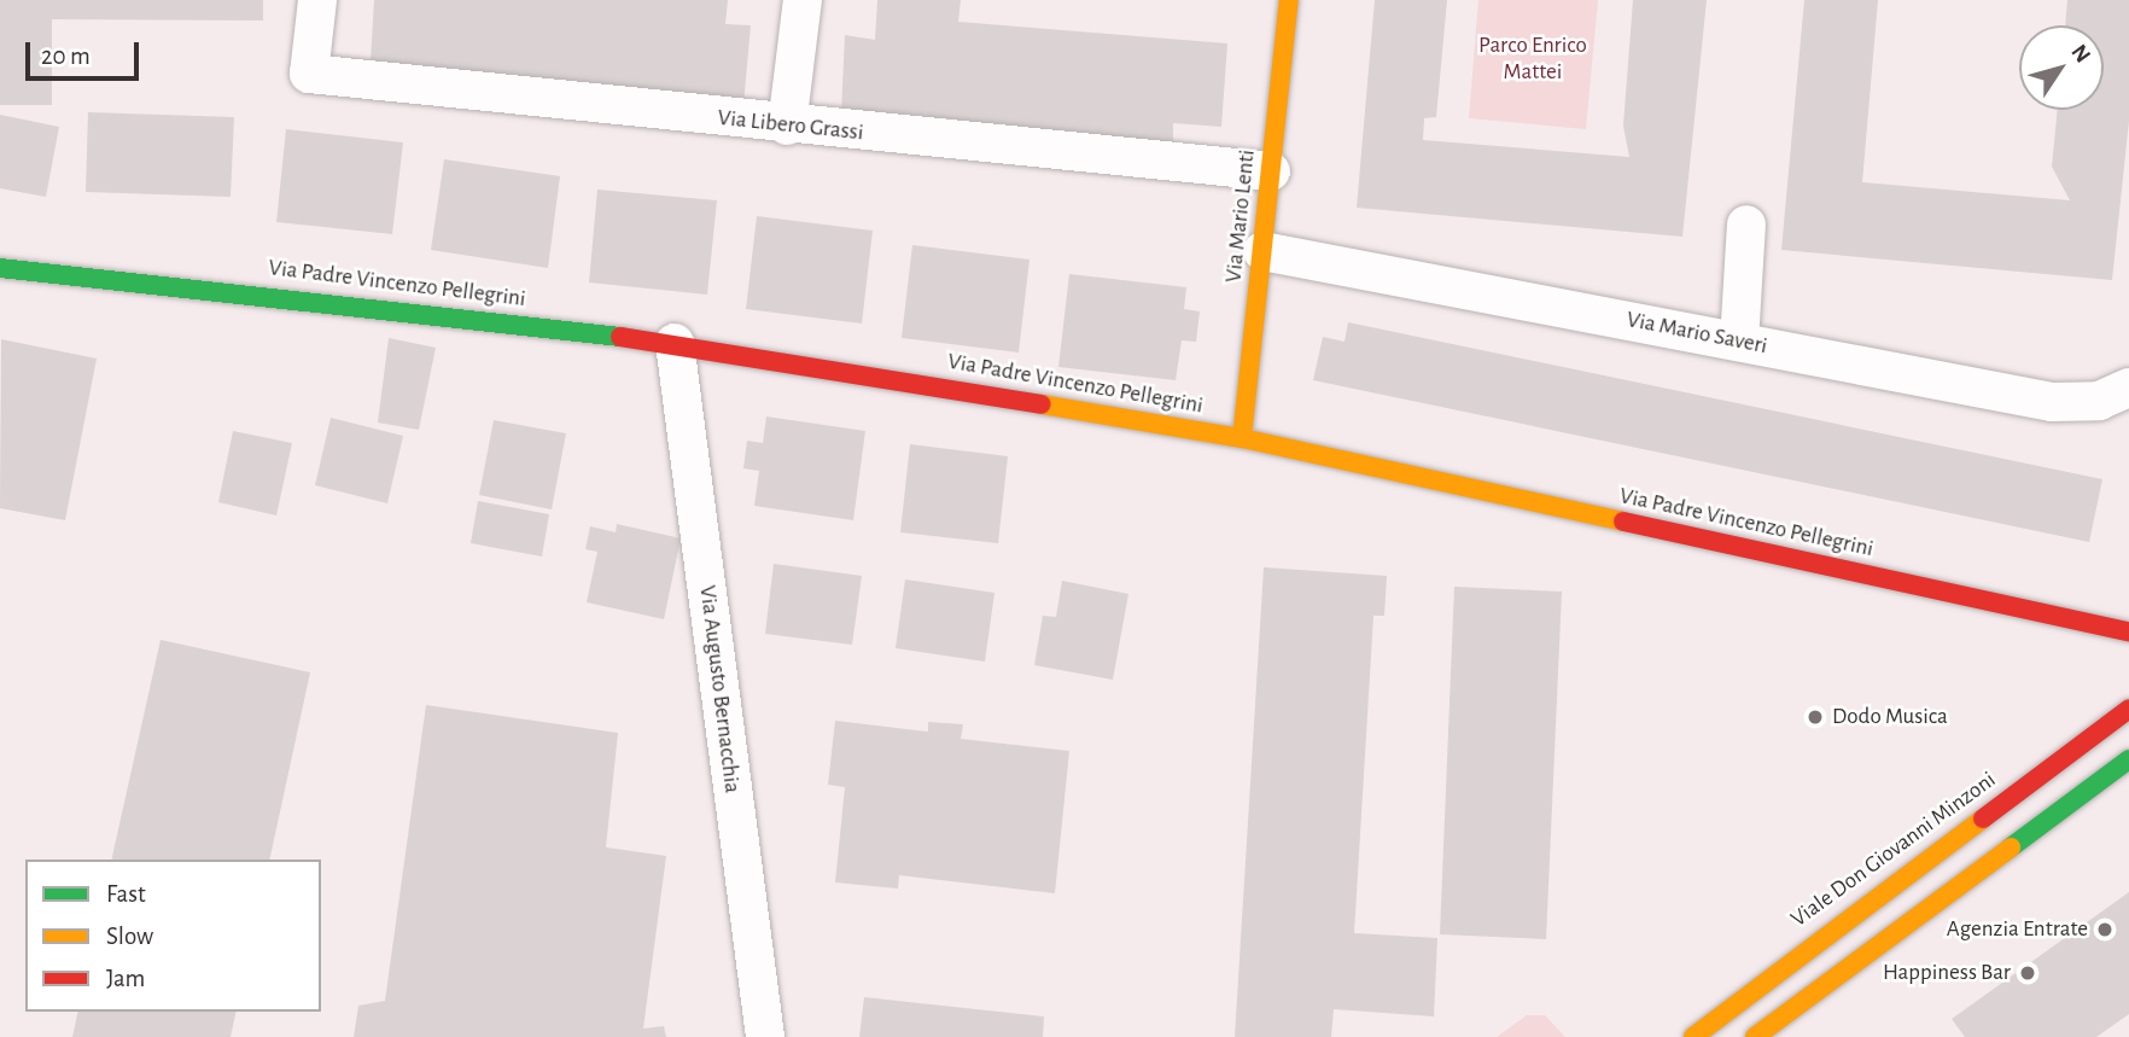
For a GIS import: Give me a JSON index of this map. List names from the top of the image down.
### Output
{
  "streets": {
    "street": [
      "Via Libero Grassi",
      "Via Mario Lenti",
      "Via Padre Vincenzo Pellegrini",
      "Via Mario Saveri",
      "Via Augusto Bernacchia",
      "Viale Don Giovanni Minzoni"
    ]
  },
  "crossings": [
    ["Via Libero Grassi", "Via Mario Lenti"],
    ["Via Mario Lenti", "Via Padre Vincenzo Pellegrini"],
    ["Via Mario Lenti", "Via Mario Saveri"],
    ["Via Padre Vincenzo Pellegrini", "Via Augusto Bernacchia"]
  ],
  "parks": ["Parco Enrico Mattei"],
  "places": ["Dodo Musica", "Agenzia Entrate", "Happiness Bar"],
  "legend": ["Fast", "Slow", "Jam"],
  "scale_bar": "20 m",
  "north": "top right"
}
